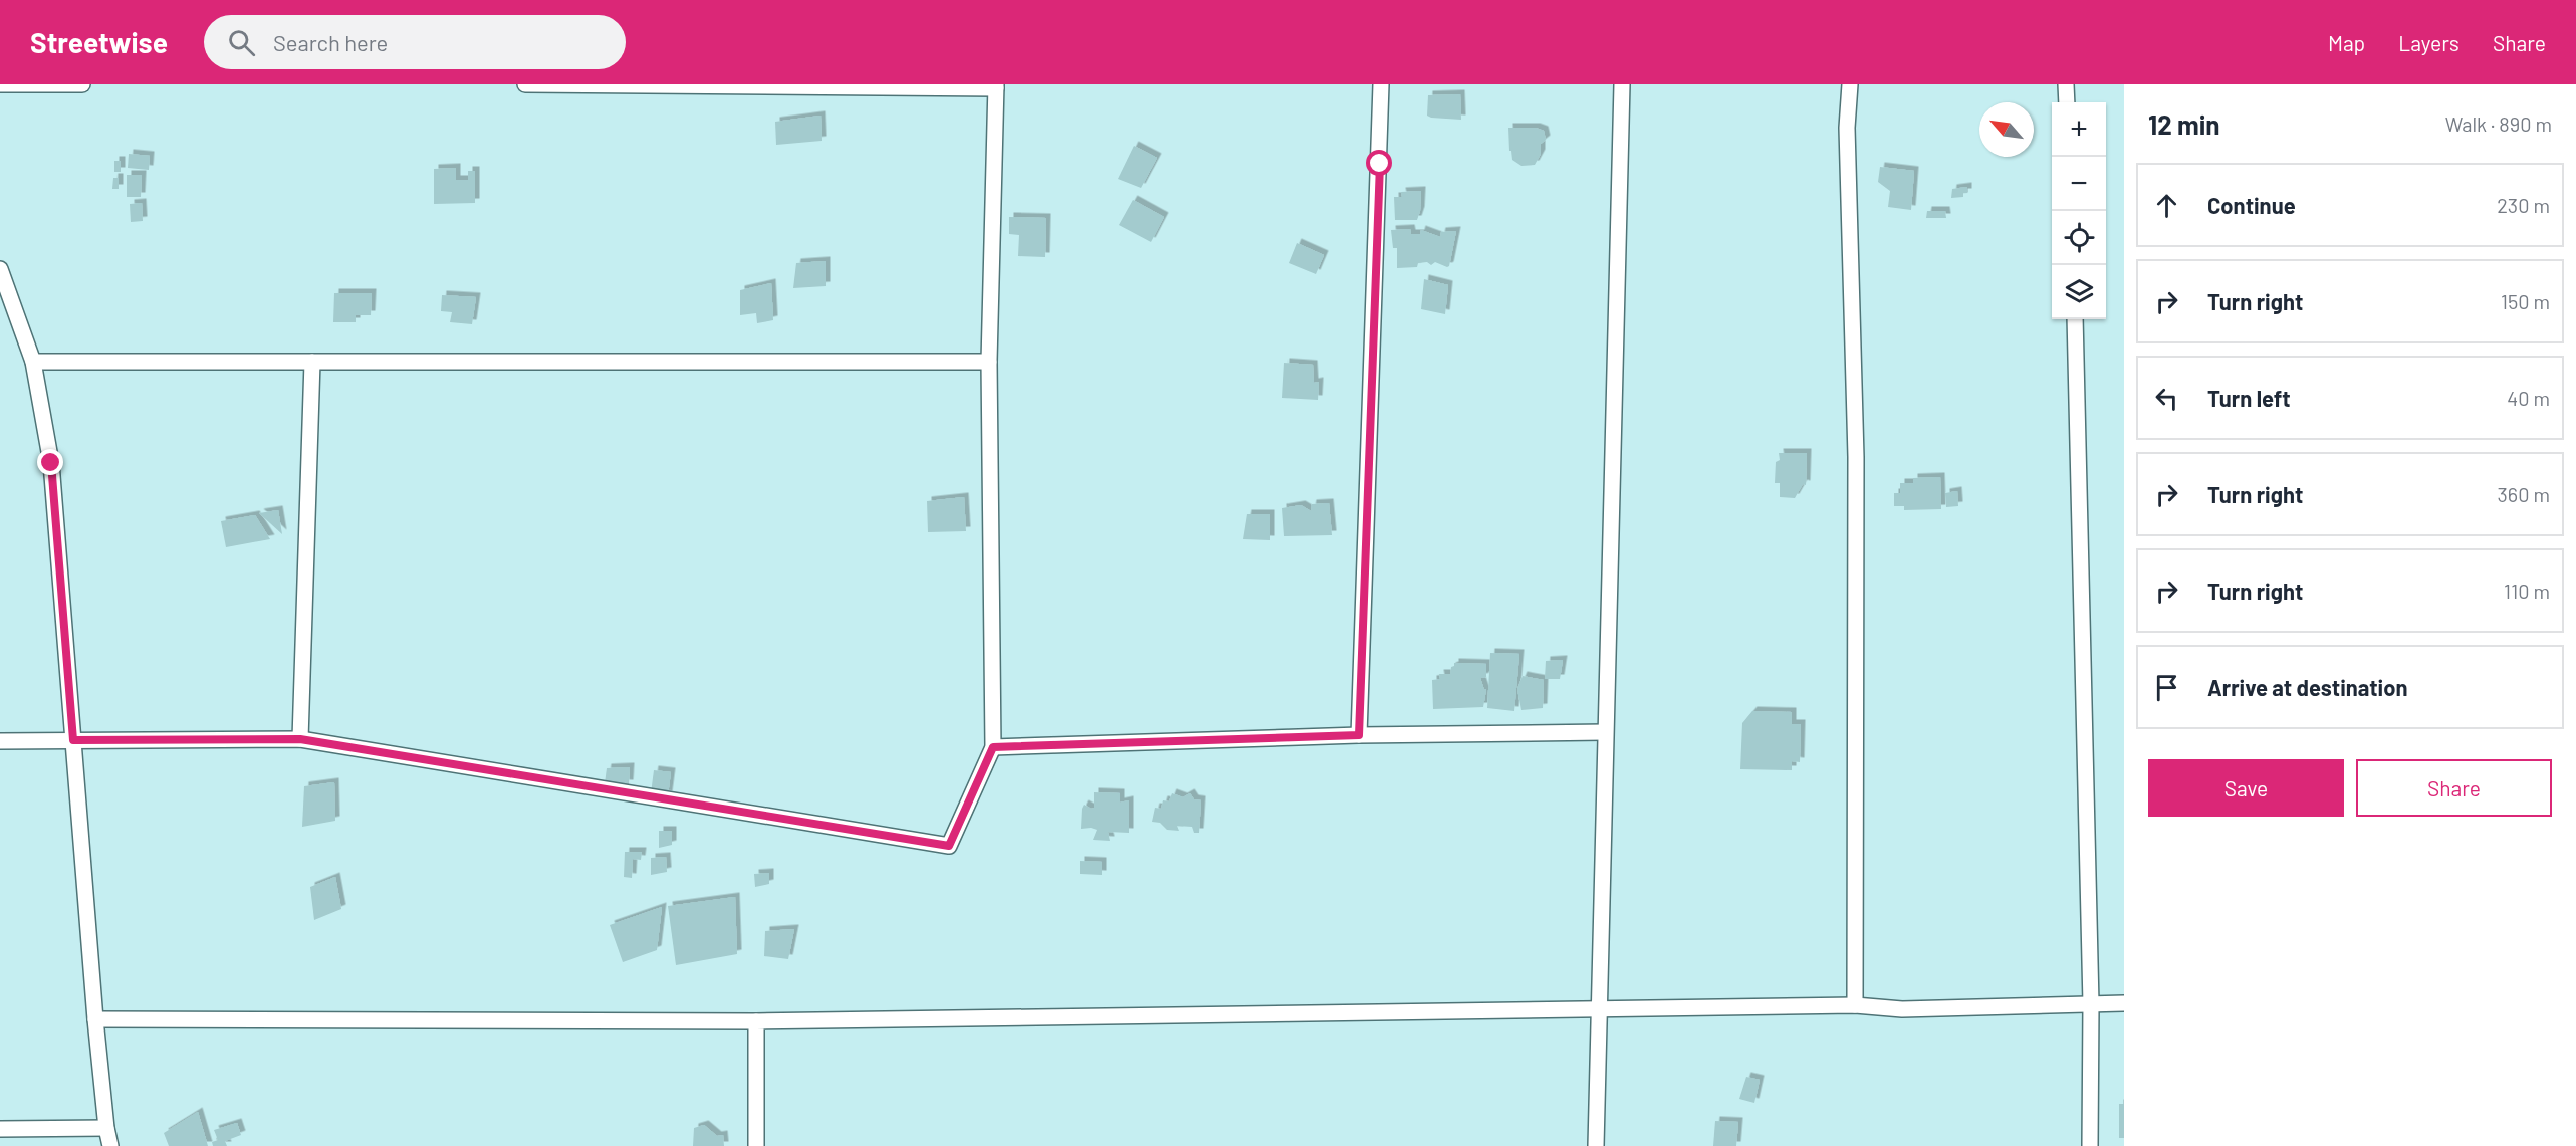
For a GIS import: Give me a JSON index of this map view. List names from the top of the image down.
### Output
{
  "north": "top left",
  "page": {
    "header": "Streetwise",
    "search": "Search here",
    "nav": ["Map", "Layers", "Share"],
    "heading": ["12 min", "Walk · 890 m"],
    "map_buttons": ["+", "−"],
    "list": [
      ["Continue", "230 m"],
      ["Turn right", "150 m"],
      ["Turn left", "40 m"],
      ["Turn right", "360 m"],
      ["Turn right", "110 m"],
      "Arrive at destination"
    ],
    "buttons": ["Save", "Share"]
  }
}
